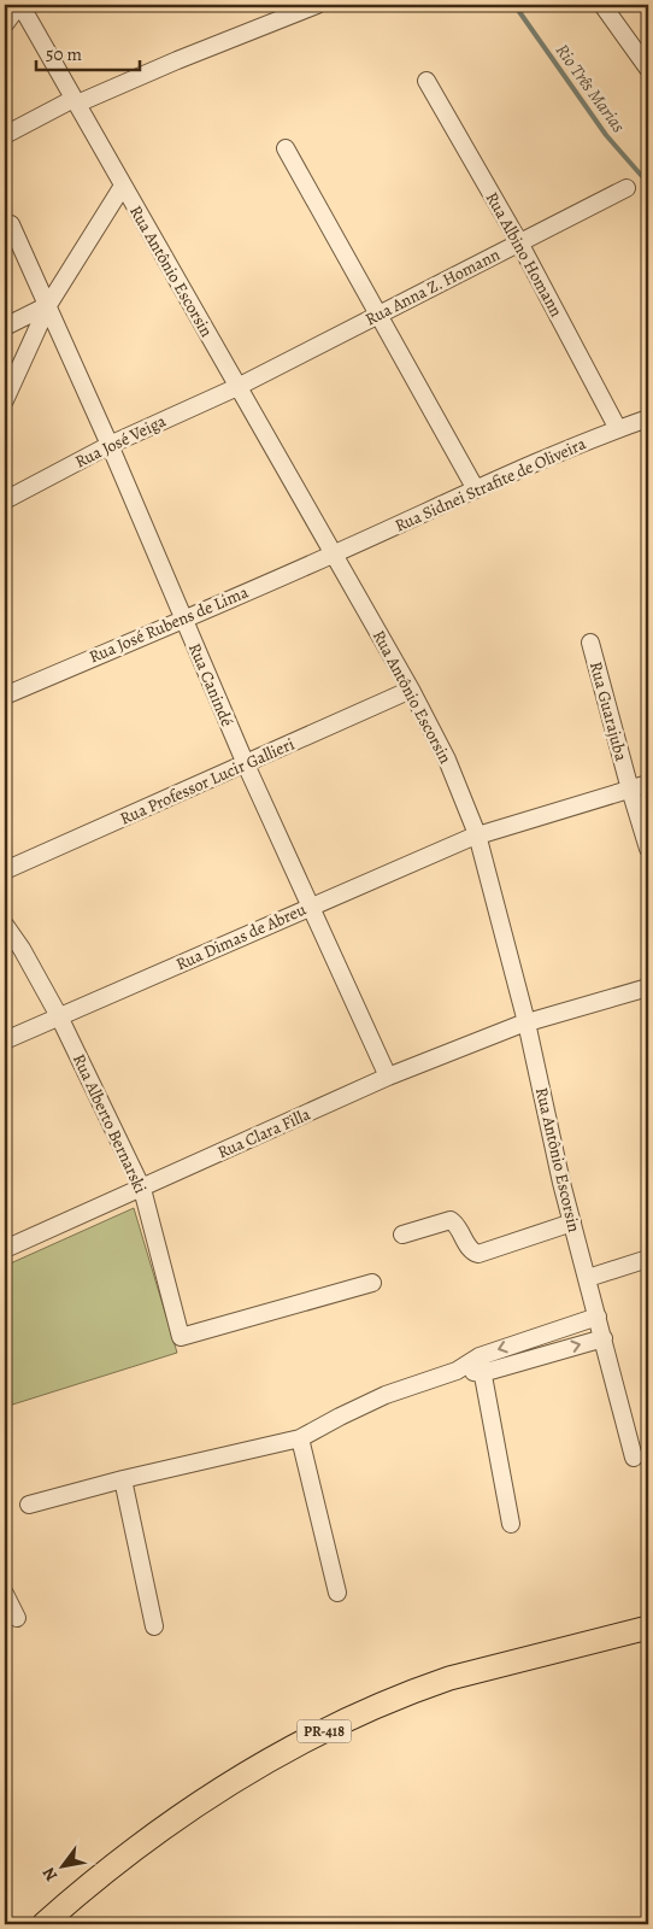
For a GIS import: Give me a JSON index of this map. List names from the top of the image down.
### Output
{
  "streets": {
    "highway": ["PR-418"],
    "street": [
      "Rua Albino Homann",
      "Rua Antônio Escorsin",
      "Rua Anna Z. Homann",
      "Rua José Veiga",
      "Rua Sidnei Strafite de Oliveira",
      "Rua José Rubens de Lima",
      "Rua Canindé",
      "Rua Guarajuba",
      "Rua Professor Lucir Gallieri",
      "Rua Dimas de Abreu",
      "Rua Alberto Bernarski",
      "Rua Clara Filla"
    ]
  },
  "crossings": [
    ["Rua Albino Homann", "Rua Anna Z. Homann"],
    ["Rua Albino Homann", "Rua Sidnei Strafite de Oliveira"],
    ["Rua Antônio Escorsin", "Rua Anna Z. Homann"],
    ["Rua Antônio Escorsin", "Rua José Veiga"],
    ["Rua Antônio Escorsin", "Rua Sidnei Strafite de Oliveira"],
    ["Rua Antônio Escorsin", "Rua José Rubens de Lima"],
    ["Rua Antônio Escorsin", "Rua Professor Lucir Gallieri"],
    ["Rua Antônio Escorsin", "Rua Dimas de Abreu"],
    ["Rua Antônio Escorsin", "Rua Clara Filla"],
    ["Rua Anna Z. Homann", "Rua José Veiga"],
    ["Rua José Veiga", "Rua Canindé"],
    ["Rua Sidnei Strafite de Oliveira", "Rua José Rubens de Lima"],
    ["Rua José Rubens de Lima", "Rua Canindé"],
    ["Rua Canindé", "Rua Professor Lucir Gallieri"],
    ["Rua Canindé", "Rua Dimas de Abreu"],
    ["Rua Canindé", "Rua Clara Filla"],
    ["Rua Guarajuba", "Rua Dimas de Abreu"],
    ["Rua Dimas de Abreu", "Rua Alberto Bernarski"],
    ["Rua Alberto Bernarski", "Rua Clara Filla"]
  ],
  "water": ["Rio Três Marias"],
  "scale_bar": "50 m",
  "north": "bottom left"
}
